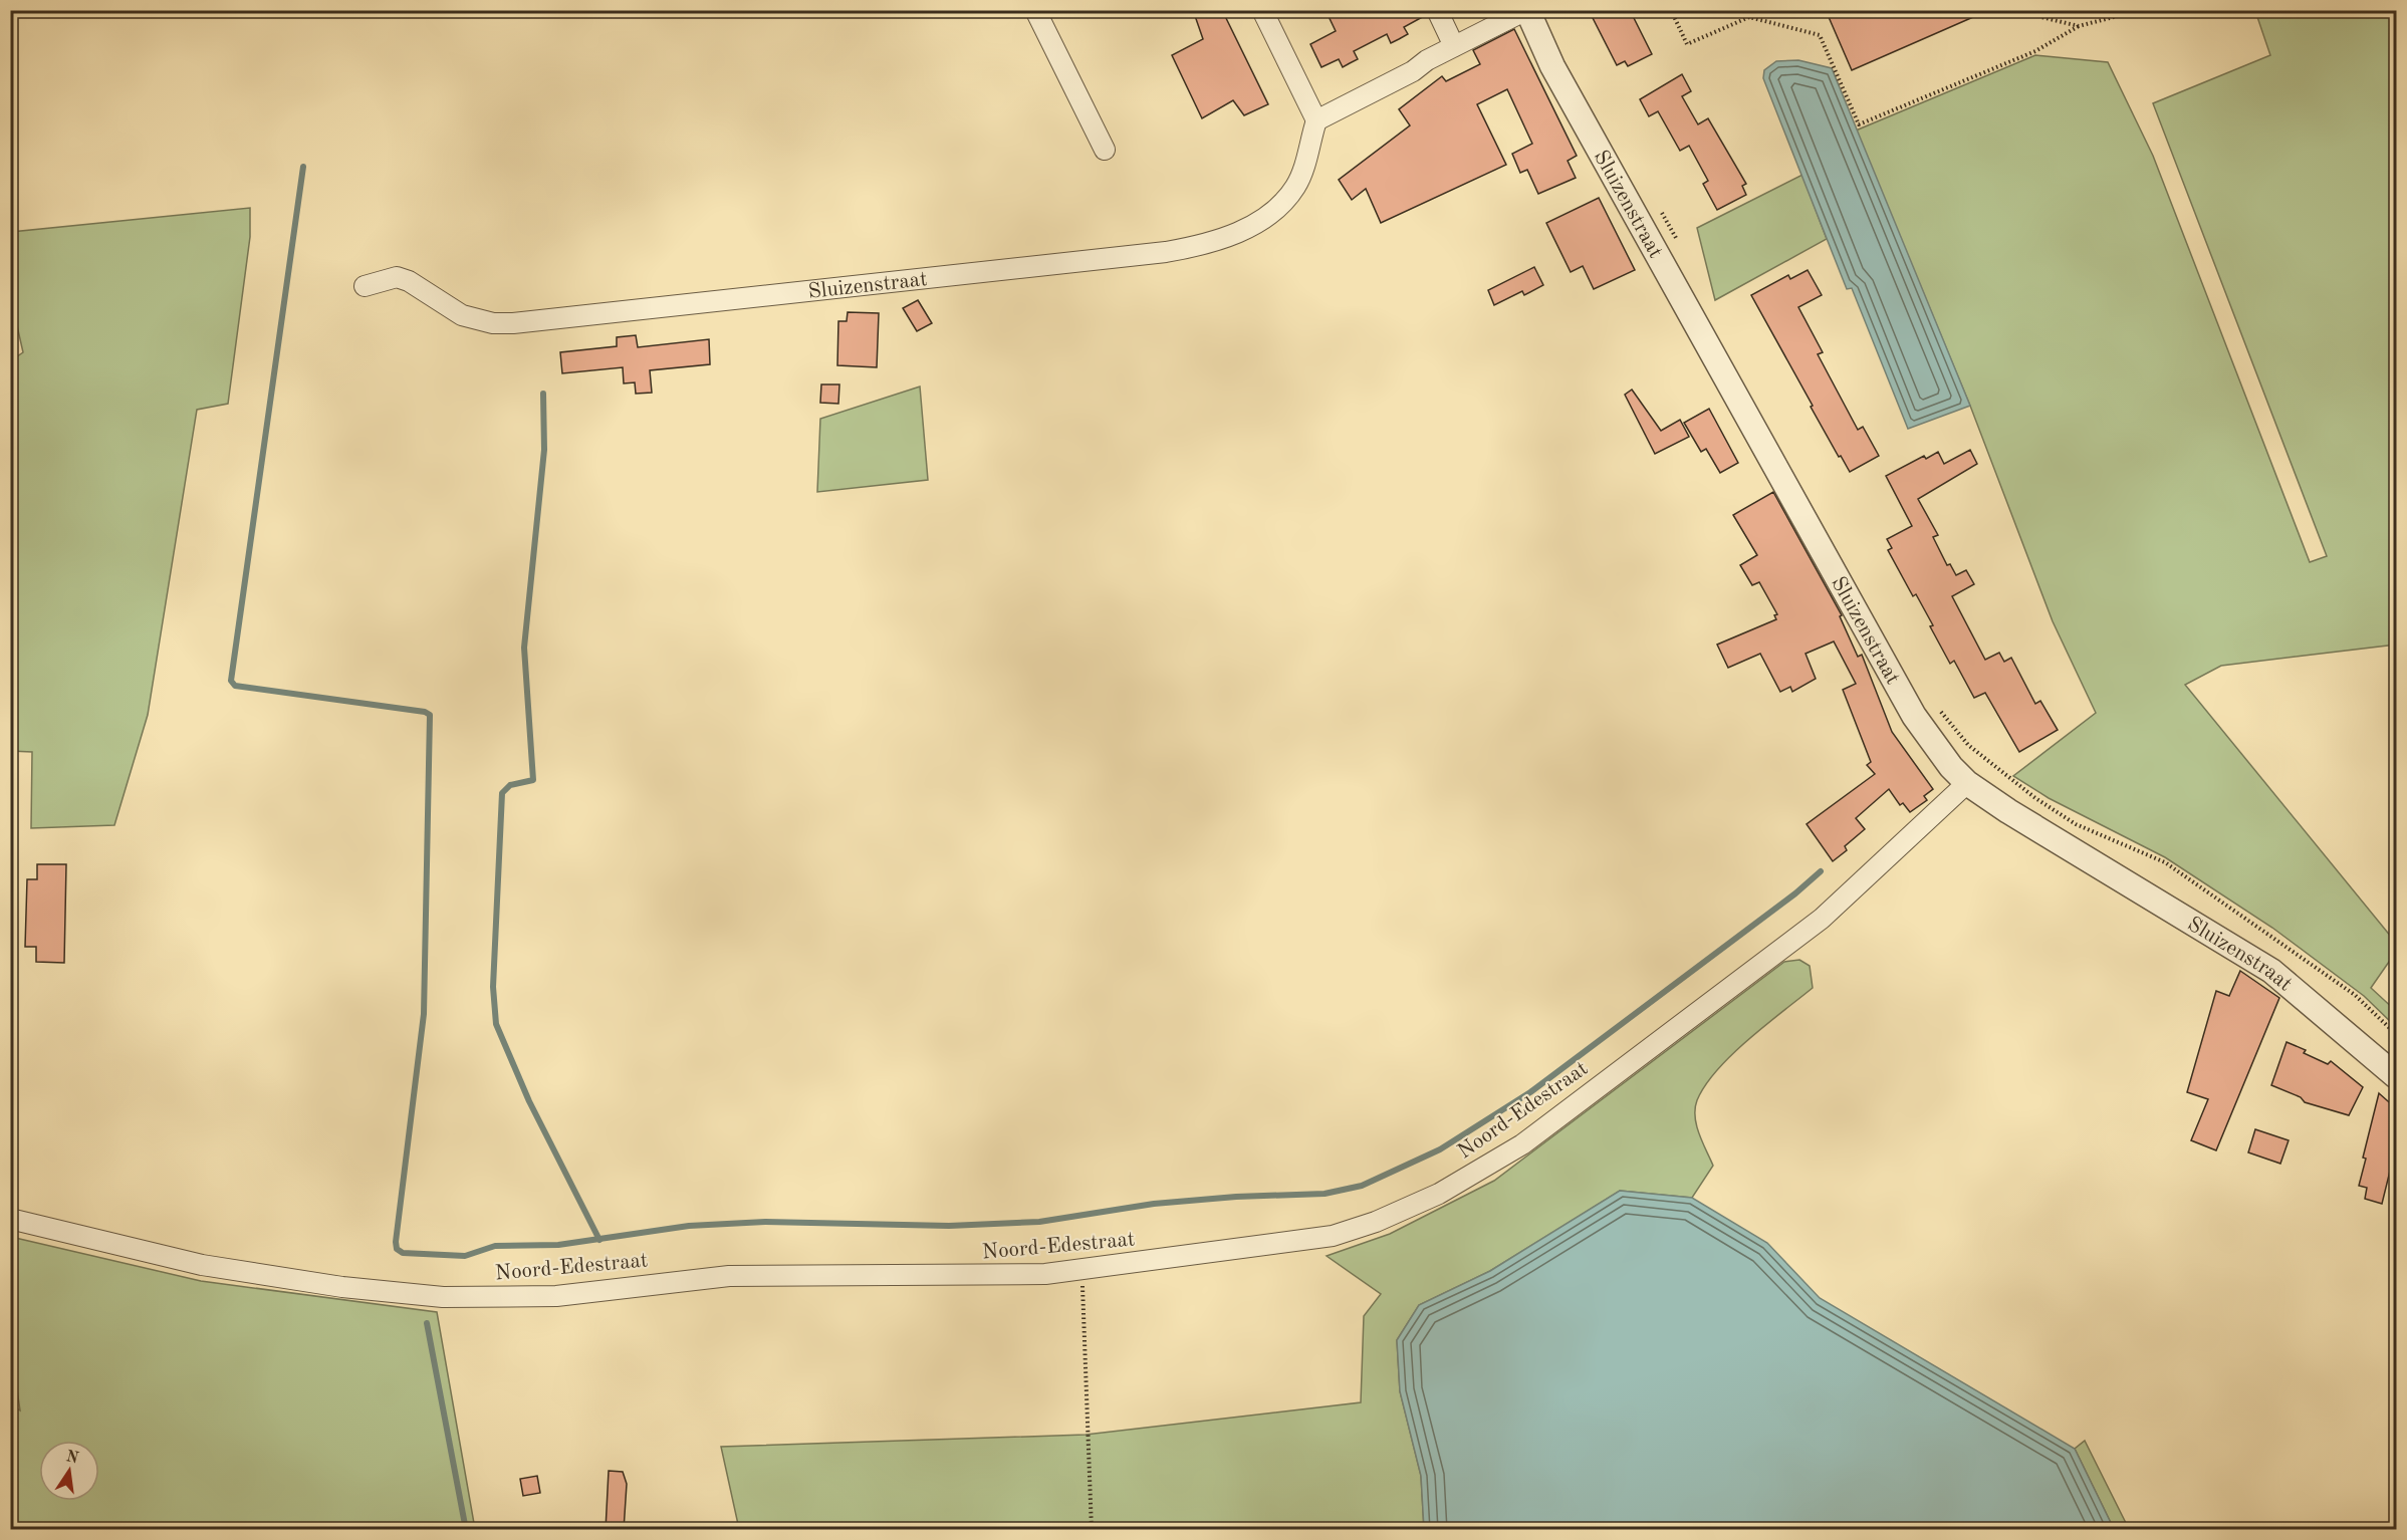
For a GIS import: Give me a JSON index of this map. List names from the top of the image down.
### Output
{
  "streets": {
    "street": ["Sluizenstraat", "Noord-Edestraat"]
  },
  "crossings": [
    ["Sluizenstraat", "Noord-Edestraat"]
  ],
  "north": "top"
}
